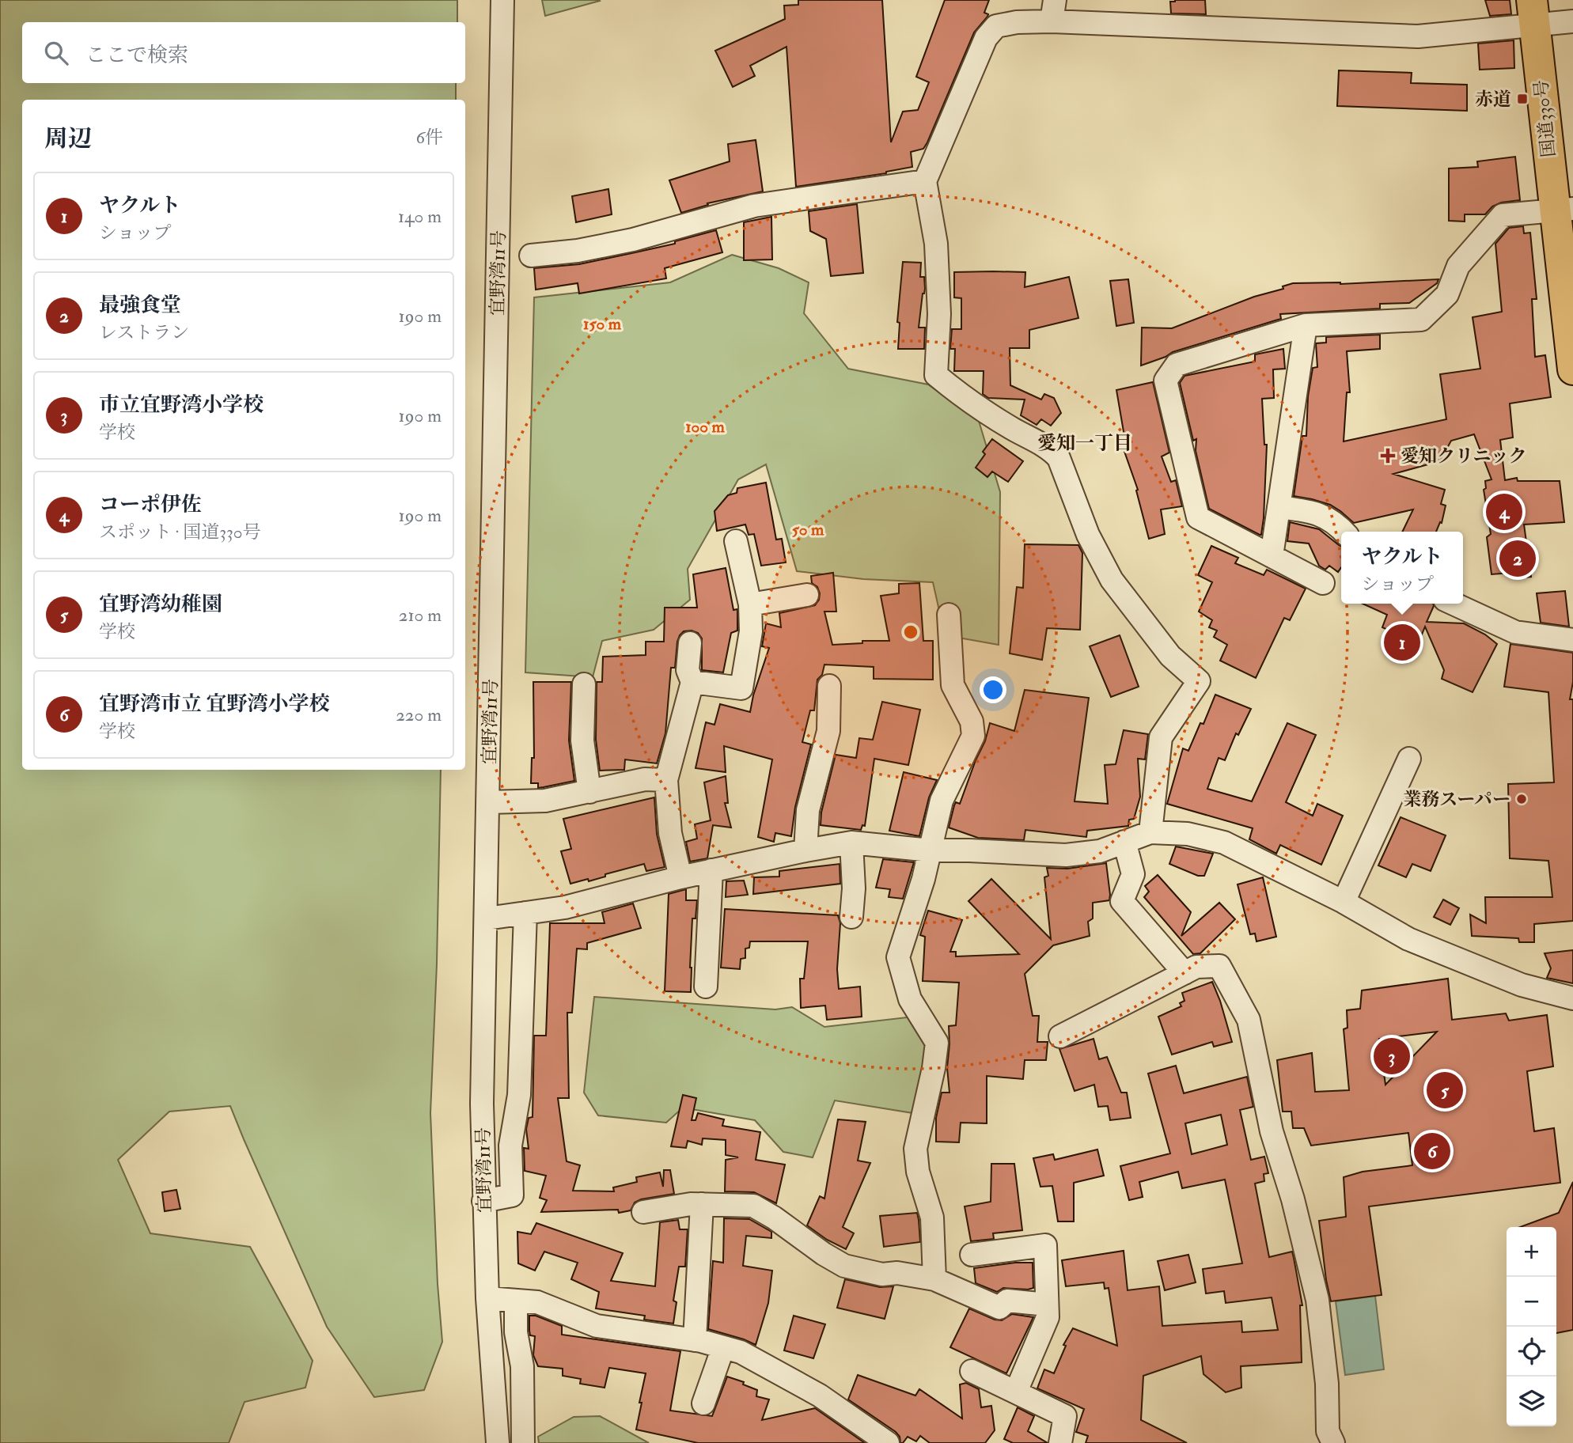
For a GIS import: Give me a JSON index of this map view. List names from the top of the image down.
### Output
{
  "streets": {
    "highway": ["国道330号"],
    "street": ["宜野湾11号"]
  },
  "districts": ["愛知一丁目"],
  "places": {
    "transit": ["赤道"],
    "health": ["愛知クリニック"],
    "other": ["業務スーパー"]
  },
  "page": {
    "search": "ここで検索",
    "heading": ["周辺", "6件"],
    "list": [
      {
        "mark": "1",
        "name": "ヤクルト",
        "note": "ショップ",
        "value": "140 m"
      },
      {
        "mark": "2",
        "name": "最強食堂",
        "note": "レストラン",
        "value": "190 m"
      },
      {
        "mark": "3",
        "name": "市立宜野湾小学校",
        "note": "学校",
        "value": "190 m"
      },
      {
        "mark": "4",
        "name": "コーポ伊佐",
        "note": "スポット · 国道330号",
        "value": "190 m"
      },
      {
        "mark": "5",
        "name": "宜野湾幼稚園",
        "note": "学校",
        "value": "210 m"
      },
      {
        "mark": "6",
        "name": "宜野湾市立 宜野湾小学校",
        "note": "学校",
        "value": "220 m"
      }
    ],
    "pins": [
      "4",
      "2",
      "1",
      "3",
      "5",
      "6"
    ],
    "popup": ["ヤクルト", "ショップ"],
    "map_buttons": ["+", "−"]
  },
  "rings": ["150 m", "100 m", "50 m"]
}
